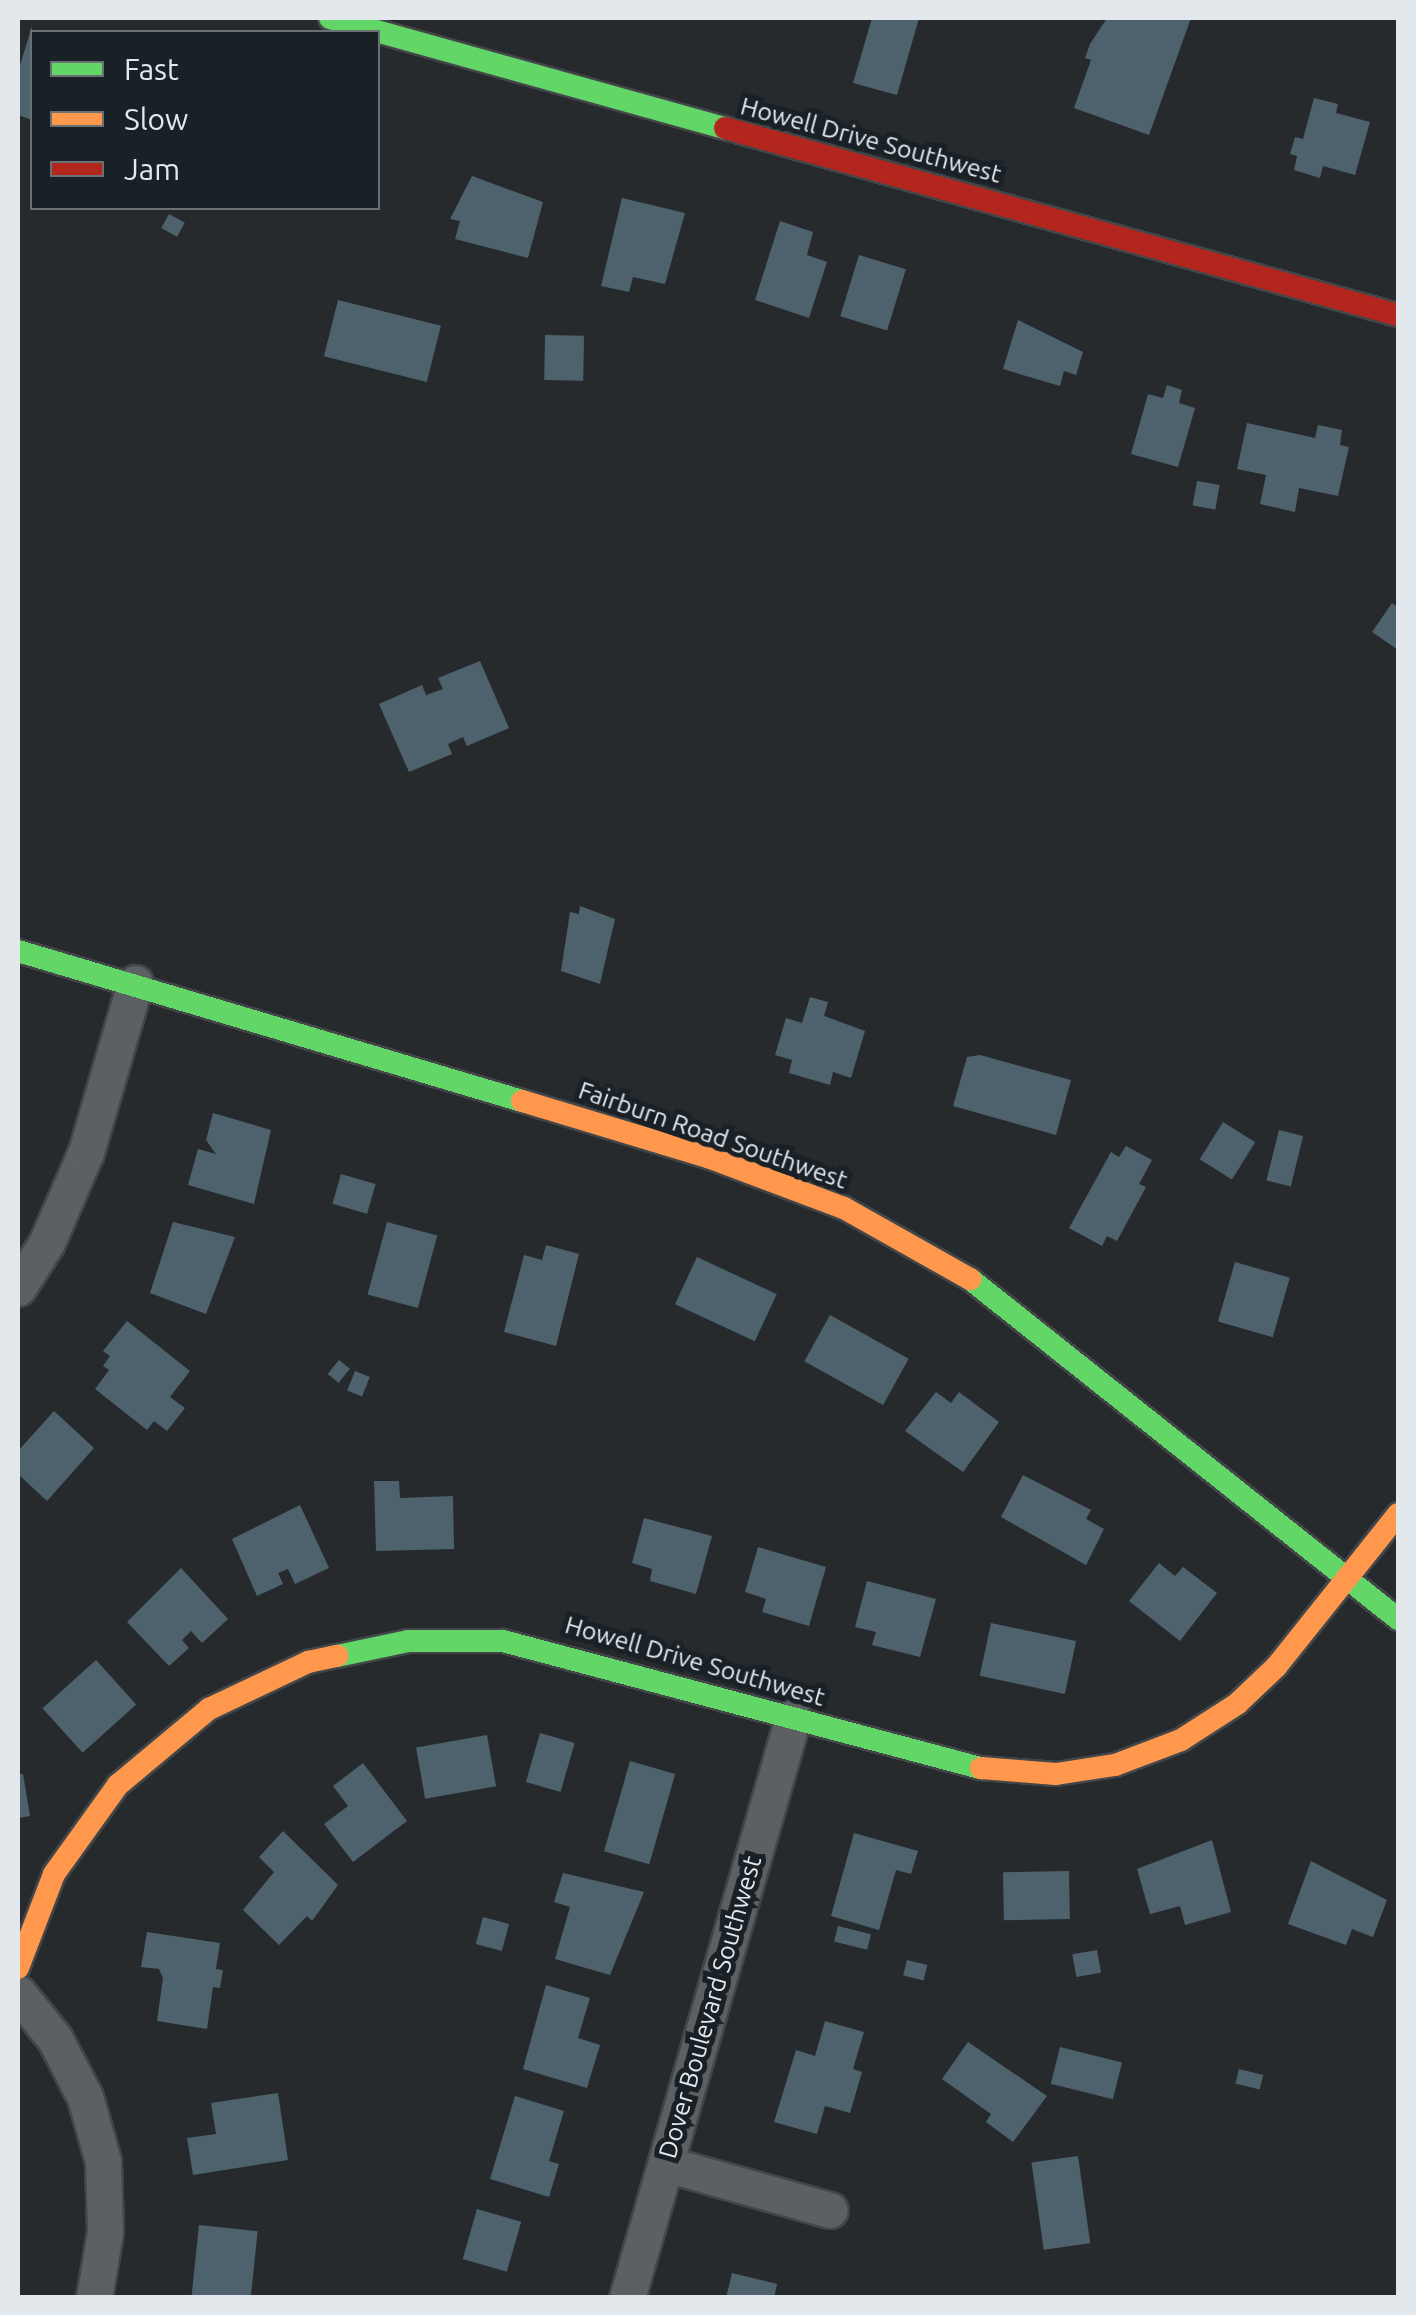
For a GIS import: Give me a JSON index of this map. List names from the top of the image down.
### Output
{
  "streets": {
    "street": ["Howell Drive Southwest", "Fairburn Road Southwest", "Dover Boulevard Southwest"]
  },
  "crossings": [
    ["Howell Drive Southwest", "Fairburn Road Southwest"],
    ["Howell Drive Southwest", "Dover Boulevard Southwest"]
  ],
  "legend": ["Fast", "Slow", "Jam"]
}
